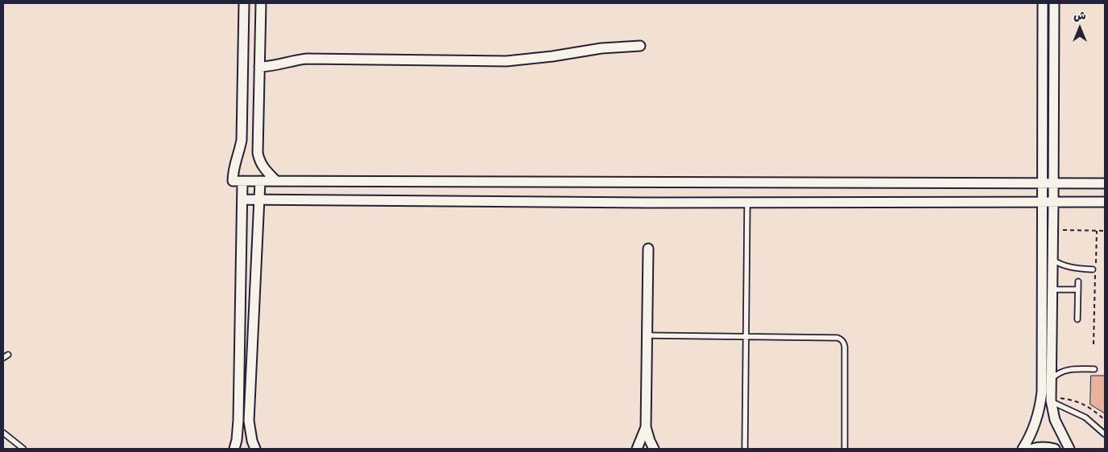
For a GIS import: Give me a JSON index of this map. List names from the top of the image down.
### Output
{
  "north": "top"
}
